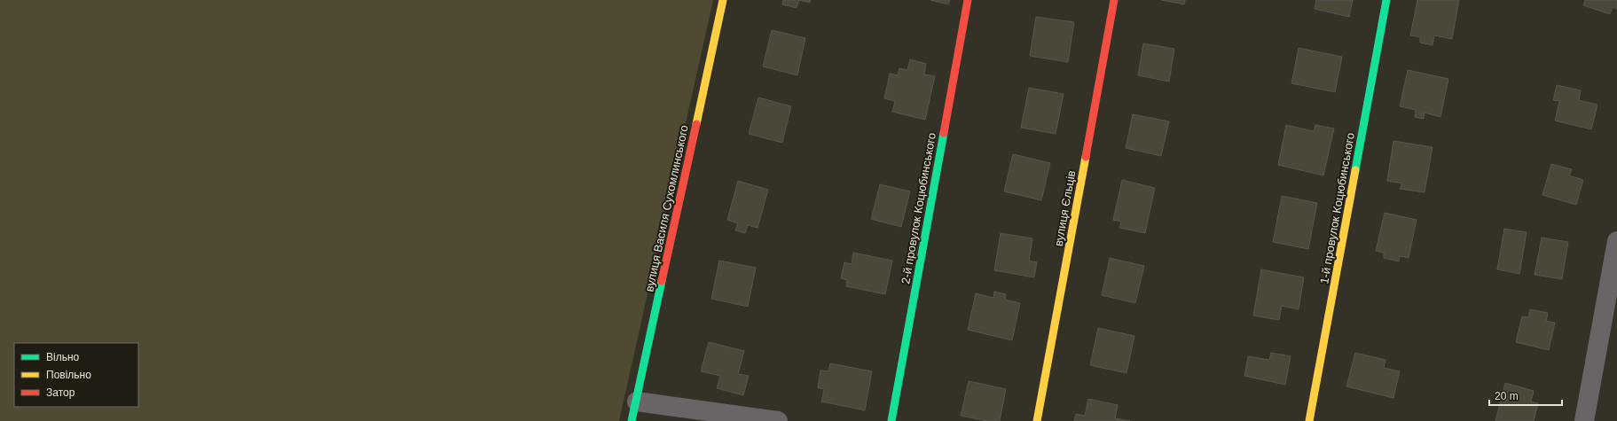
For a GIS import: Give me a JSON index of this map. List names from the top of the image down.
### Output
{
  "streets": {
    "street": [
      "вулиця Василя Сухомлинського",
      "2-й провулок Коцюбинського",
      "вулиця Єльців",
      "1-й провулок Коцюбинського"
    ]
  },
  "legend": ["Вільно", "Повільно", "Затор"],
  "scale_bar": "20 m"
}
